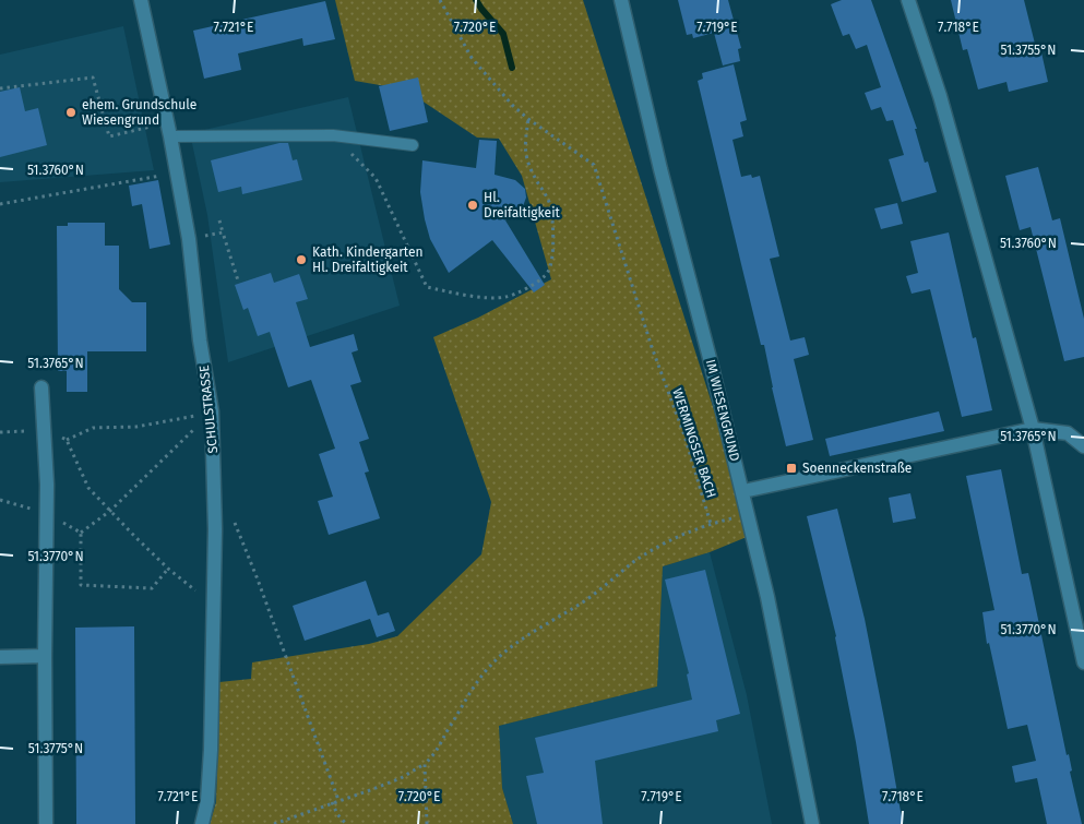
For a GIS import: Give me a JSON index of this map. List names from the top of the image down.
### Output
{
  "streets": {
    "street": ["SCHULSTRASSE", "IM WIESENGRUND"],
    "path": ["WERMINGSER BACH"]
  },
  "places": {
    "other": ["ehem. Grundschule Wiesengrund", "Hl. Dreifaltigkeit", "Kath. Kindergarten Hl. Dreifaltigkeit"],
    "transit": ["Soenneckenstraße"]
  },
  "coordinates": [
    "7.721°E",
    "7.720°E",
    "7.719°E",
    "7.718°E",
    "51.3755°N",
    "51.3760°N",
    "51.3765°N",
    "51.3770°N",
    "51.3775°N"
  ]
}
